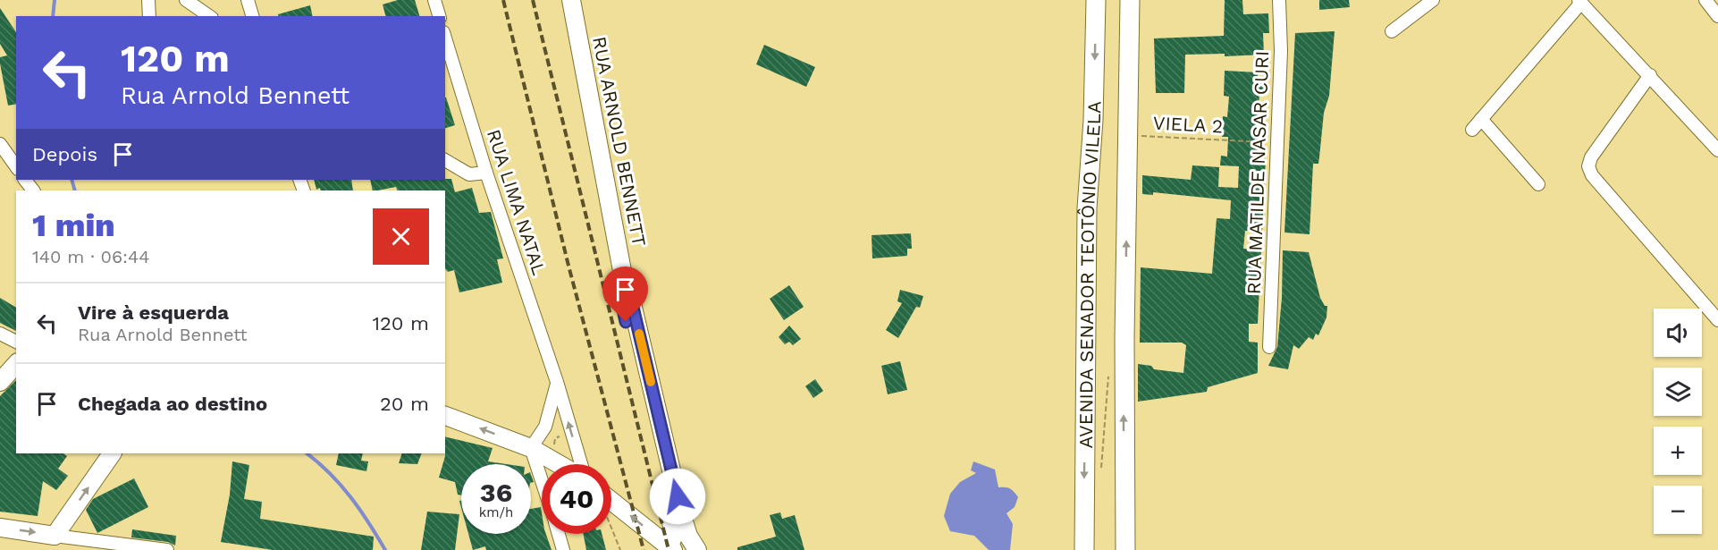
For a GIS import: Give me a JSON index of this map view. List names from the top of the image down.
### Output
{
  "streets": {
    "main road": ["AVENIDA SENADOR TEOTÔNIO VILELA"],
    "street": ["RUA ARNOLD BENNETT", "RUA MATILDE NASAR CURI", "RUA LIMA NATAL"],
    "path": ["VIELA 2"]
  },
  "crossings": [
    ["VIELA 2", "RUA MATILDE NASAR CURI"],
    ["VIELA 2", "AVENIDA SENADOR TEOTÔNIO VILELA"]
  ],
  "page": {
    "turn": ["120 m", "Rua Arnold Bennett"],
    "then": "Depois",
    "heading": ["1 min", "140 m · 06:44"],
    "list": [
      {
        "name": "Vire à esquerda",
        "note": "Rua Arnold Bennett",
        "value": "120 m"
      },
      {
        "name": "Chegada ao destino",
        "value": "20 m"
      }
    ],
    "map_buttons": ["+", "−"],
    "speed": "36 km/h",
    "limit": "40"
  }
}
